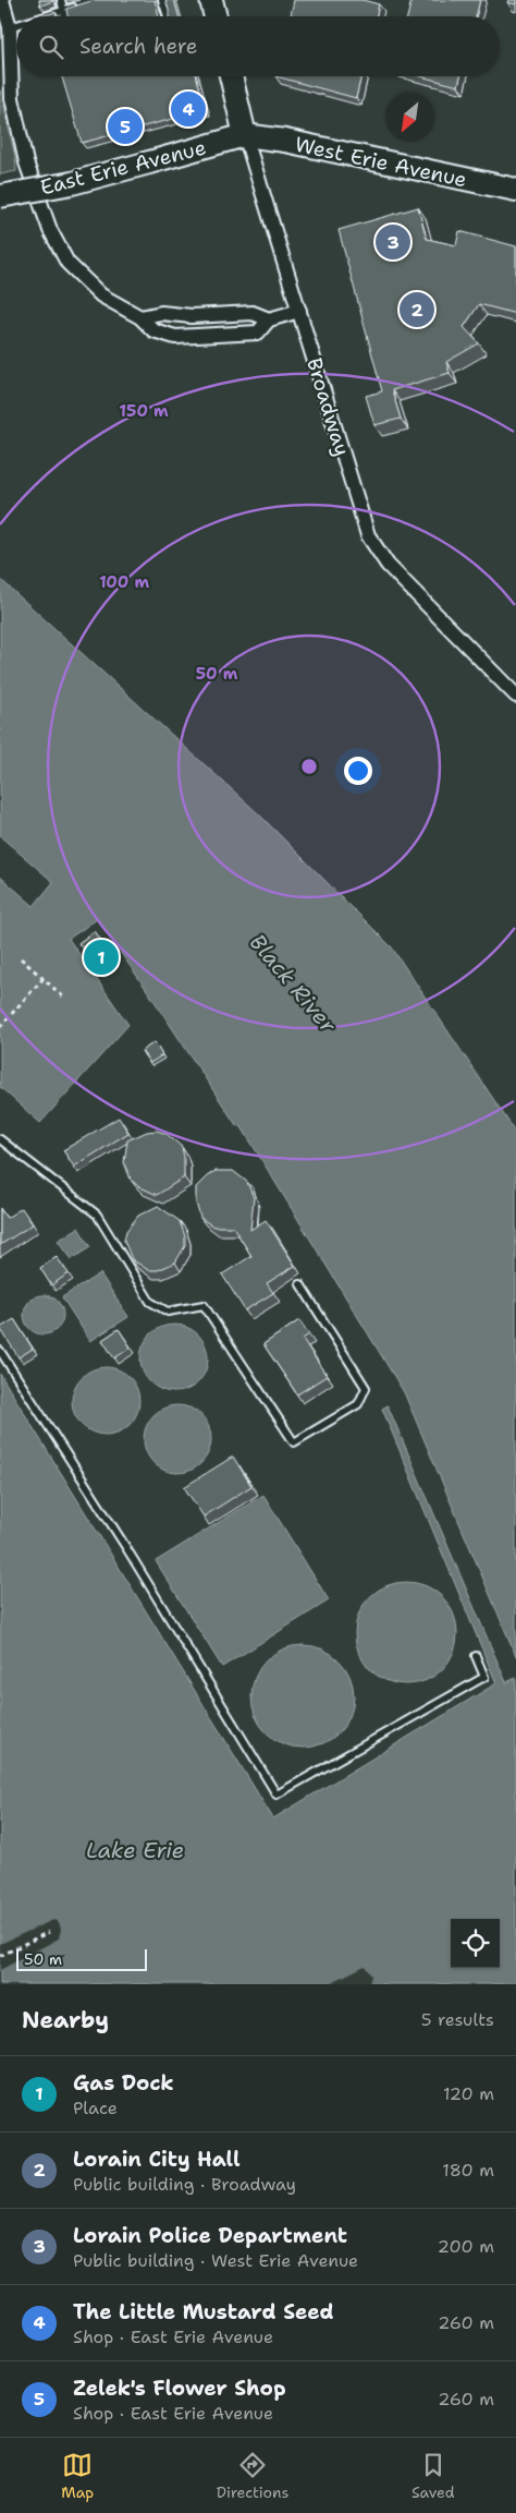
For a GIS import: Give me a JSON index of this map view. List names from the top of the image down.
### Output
{
  "streets": {
    "main road": ["West Erie Avenue", "East Erie Avenue", "Broadway"]
  },
  "crossings": [
    ["West Erie Avenue", "East Erie Avenue"],
    ["West Erie Avenue", "Broadway"],
    ["East Erie Avenue", "Broadway"]
  ],
  "water": ["Black River", "Lake Erie"],
  "scale_bar": "50 m",
  "north": "bottom left",
  "page": {
    "search": "Search here",
    "pins": [
      "4",
      "5",
      "3",
      "2",
      "1"
    ],
    "scale": "50 m",
    "heading": ["Nearby", "5 results"],
    "list": [
      {
        "mark": "1",
        "name": "Gas Dock",
        "note": "Place",
        "value": "120 m"
      },
      {
        "mark": "2",
        "name": "Lorain City Hall",
        "note": "Public building · Broadway",
        "value": "180 m"
      },
      {
        "mark": "3",
        "name": "Lorain Police Department",
        "note": "Public building · West Erie Avenue",
        "value": "200 m"
      },
      {
        "mark": "4",
        "name": "The Little Mustard Seed",
        "note": "Shop · East Erie Avenue",
        "value": "260 m"
      },
      {
        "mark": "5",
        "name": "Zelek's Flower Shop",
        "note": "Shop · East Erie Avenue",
        "value": "260 m"
      }
    ],
    "nav": ["Map", "Directions", "Saved"]
  },
  "rings": ["150 m", "100 m", "50 m"]
}
